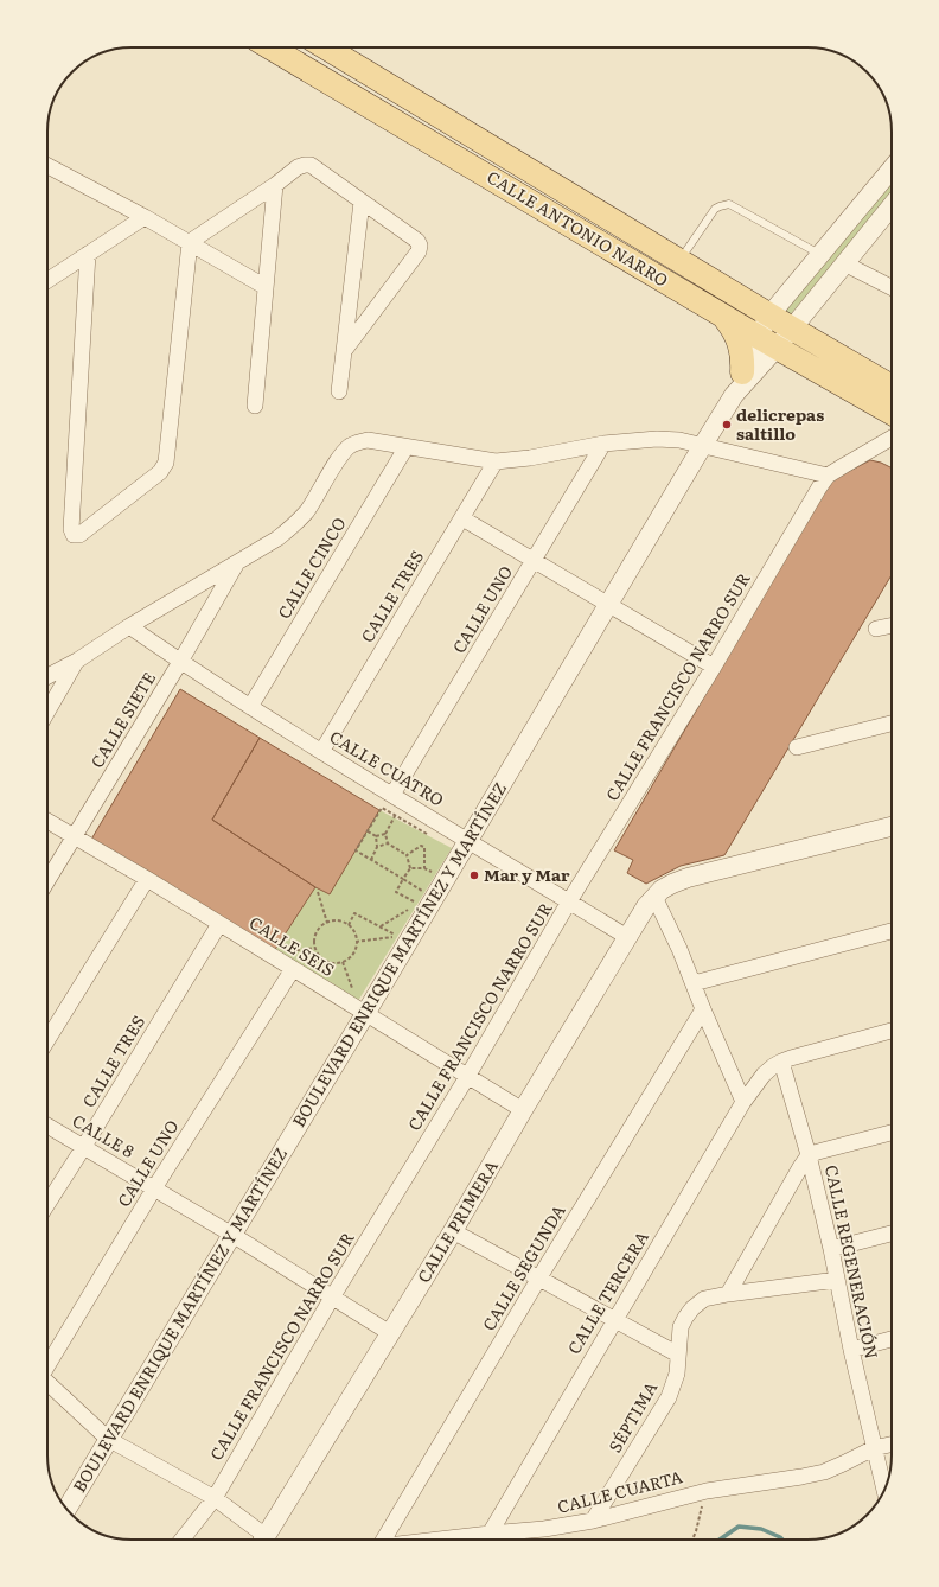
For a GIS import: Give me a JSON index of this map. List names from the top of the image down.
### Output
{
  "streets": {
    "main road": ["CALLE ANTONIO NARRO"],
    "street": [
      "CALLE CINCO",
      "CALLE TRES",
      "CALLE UNO",
      "CALLE FRANCISCO NARRO SUR",
      "CALLE SIETE",
      "CALLE CUATRO",
      "CALLE SEIS",
      "BOULEVARD ENRIQUE MARTÍNEZ Y MARTÍNEZ",
      "CALLE 8",
      "CALLE PRIMERA",
      "CALLE REGENERACIÓN",
      "CALLE SEGUNDA",
      "CALLE TERCERA",
      "SÉPTIMA",
      "CALLE CUARTA"
    ]
  },
  "crossings": [
    ["CALLE ANTONIO NARRO", "BOULEVARD ENRIQUE MARTÍNEZ Y MARTÍNEZ"],
    ["CALLE CINCO", "CALLE CUATRO"],
    ["CALLE TRES", "CALLE CUATRO"],
    ["CALLE TRES", "CALLE SEIS"],
    ["CALLE TRES", "CALLE 8"],
    ["CALLE UNO", "CALLE CUATRO"],
    ["CALLE UNO", "CALLE SEIS"],
    ["CALLE UNO", "CALLE 8"],
    ["CALLE FRANCISCO NARRO SUR", "CALLE CUATRO"],
    ["CALLE FRANCISCO NARRO SUR", "CALLE SEIS"],
    ["CALLE FRANCISCO NARRO SUR", "CALLE 8"],
    ["CALLE SIETE", "CALLE CUATRO"],
    ["CALLE SIETE", "CALLE SEIS"],
    ["CALLE CUATRO", "BOULEVARD ENRIQUE MARTÍNEZ Y MARTÍNEZ"],
    ["CALLE CUATRO", "CALLE PRIMERA"],
    ["CALLE SEIS", "BOULEVARD ENRIQUE MARTÍNEZ Y MARTÍNEZ"],
    ["CALLE SEIS", "CALLE PRIMERA"],
    ["BOULEVARD ENRIQUE MARTÍNEZ Y MARTÍNEZ", "CALLE 8"],
    ["CALLE 8", "CALLE PRIMERA"],
    ["CALLE REGENERACIÓN", "CALLE TERCERA"],
    ["CALLE REGENERACIÓN", "SÉPTIMA"],
    ["CALLE REGENERACIÓN", "CALLE CUARTA"],
    ["CALLE TERCERA", "CALLE CUARTA"],
    ["SÉPTIMA", "CALLE CUARTA"]
  ],
  "places": ["delicrepas saltillo", "Mar y Mar"]
}
